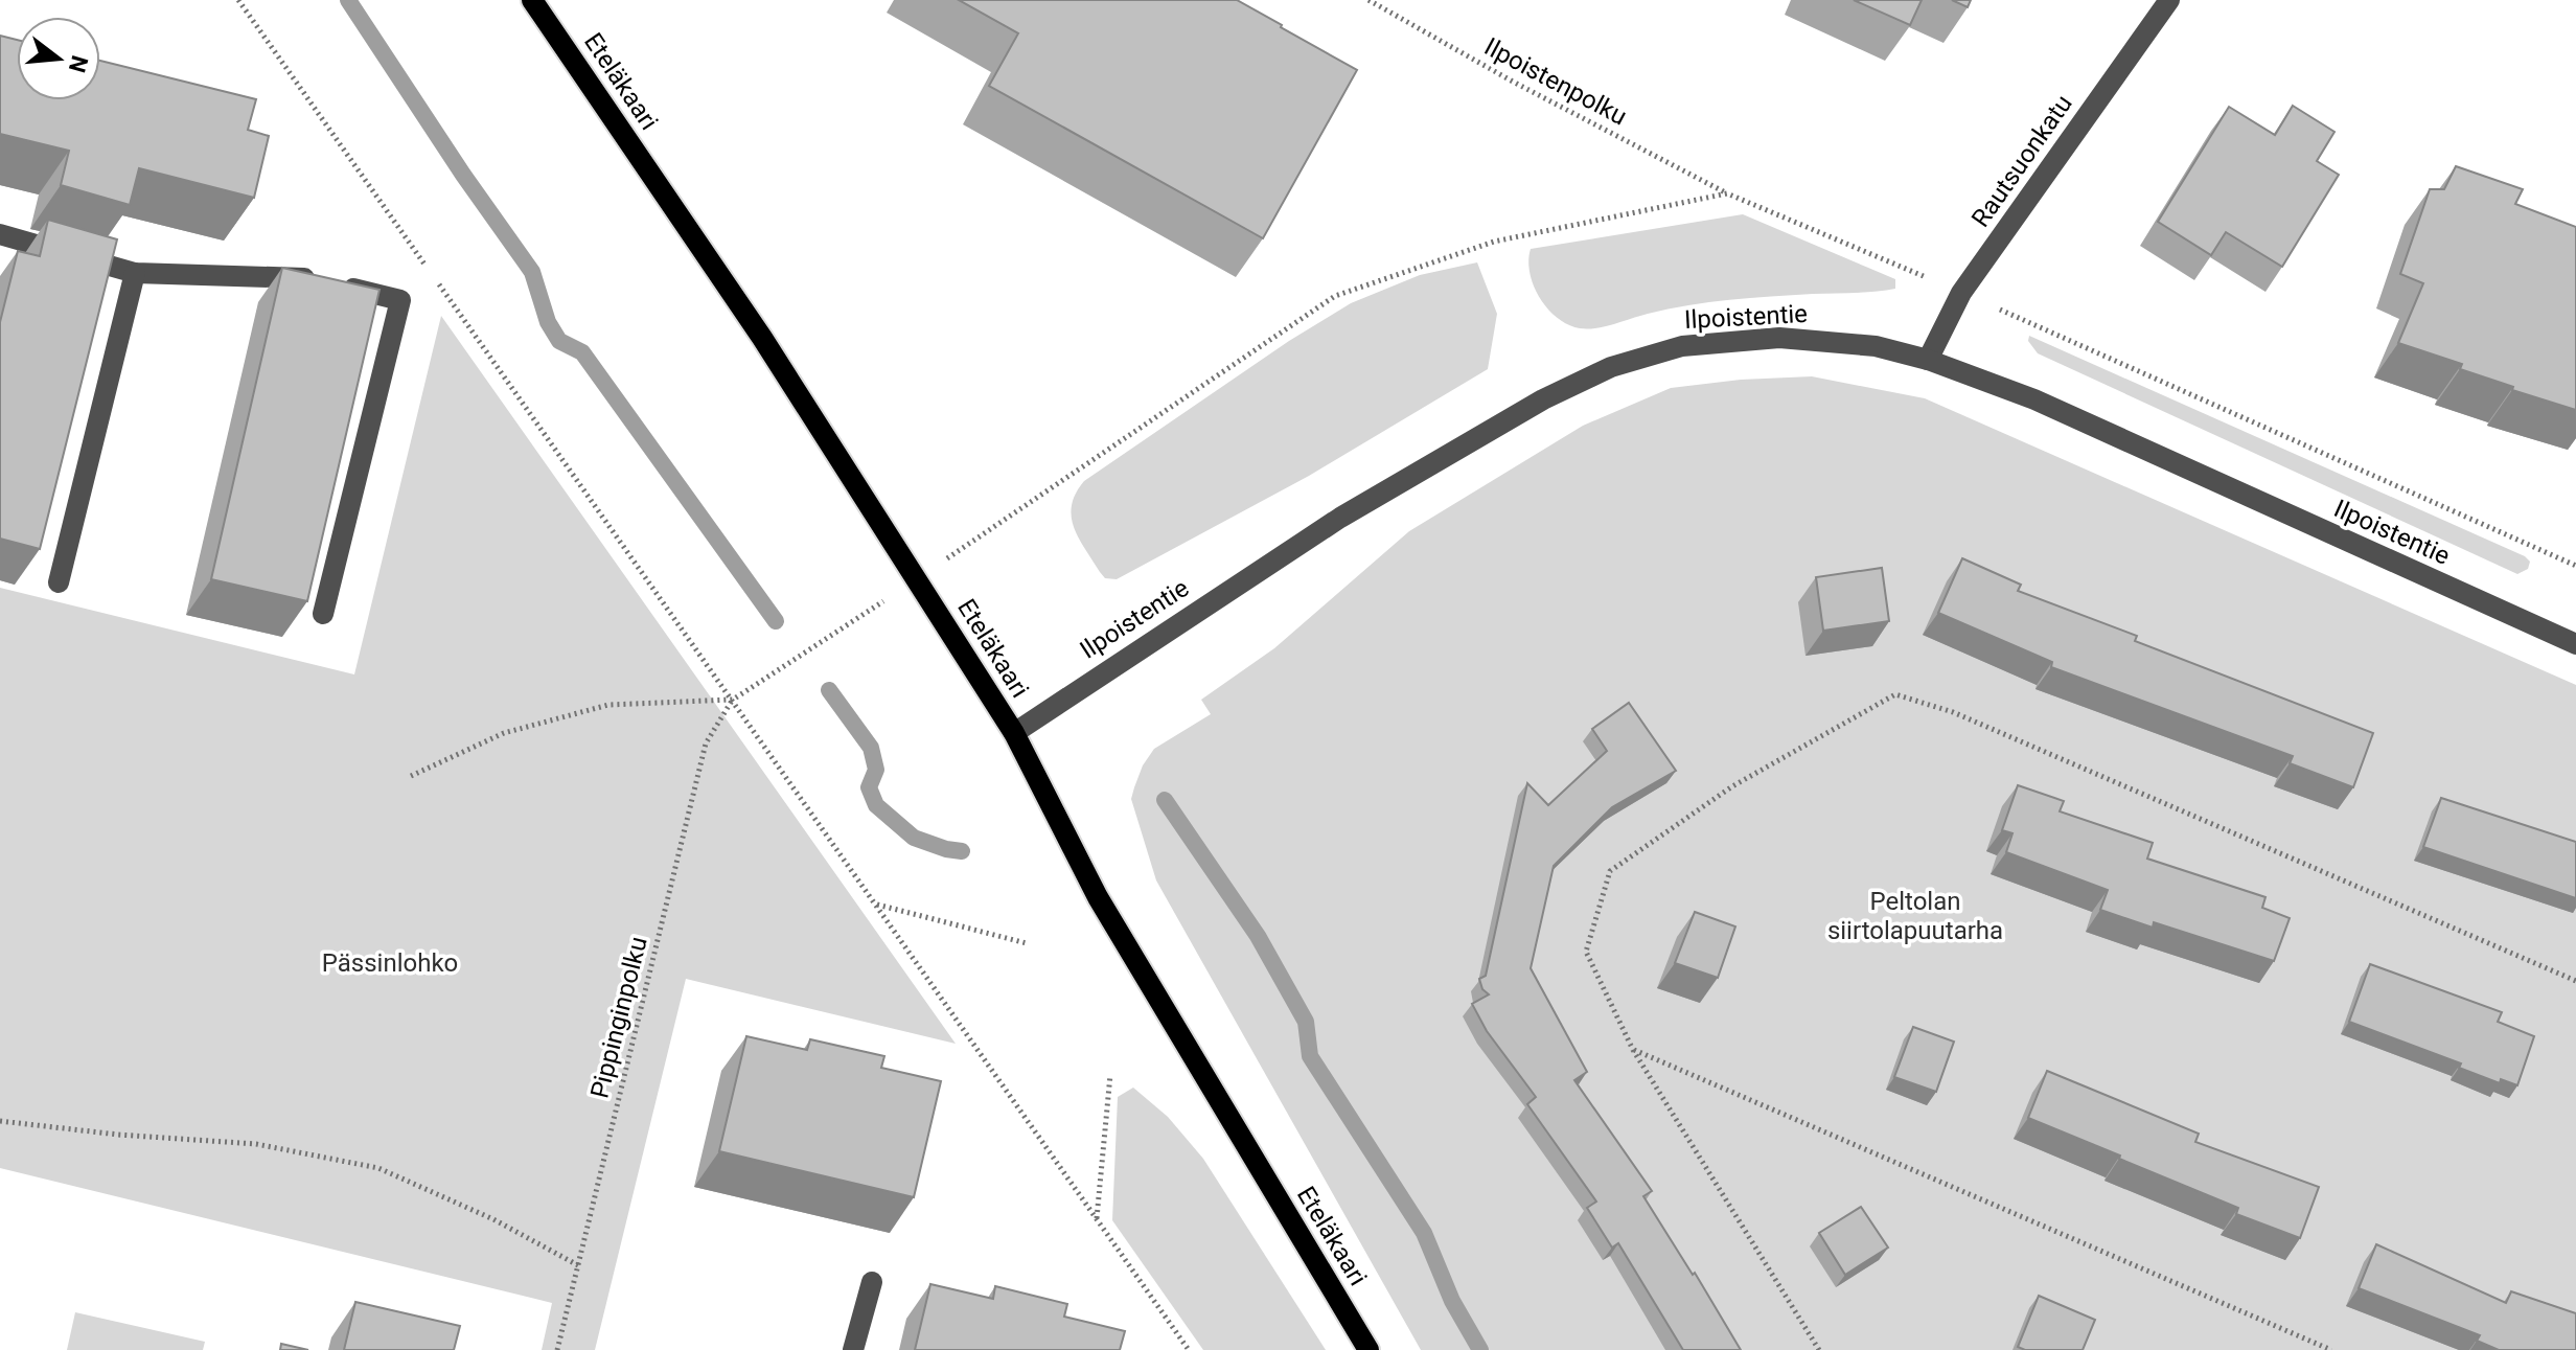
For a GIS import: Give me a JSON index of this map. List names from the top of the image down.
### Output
{
  "streets": {
    "main road": ["Eteläkaari"],
    "street": ["Rautsuonkatu", "Ilpoistentie"],
    "path": ["Ilpoistenpolku", "Pippinginpolku"]
  },
  "crossings": [
    ["Eteläkaari", "Ilpoistentie"],
    ["Rautsuonkatu", "Ilpoistentie"]
  ],
  "parks": ["Peltolan siirtolapuutarha", "Pässinlohko"],
  "north": "right"
}
